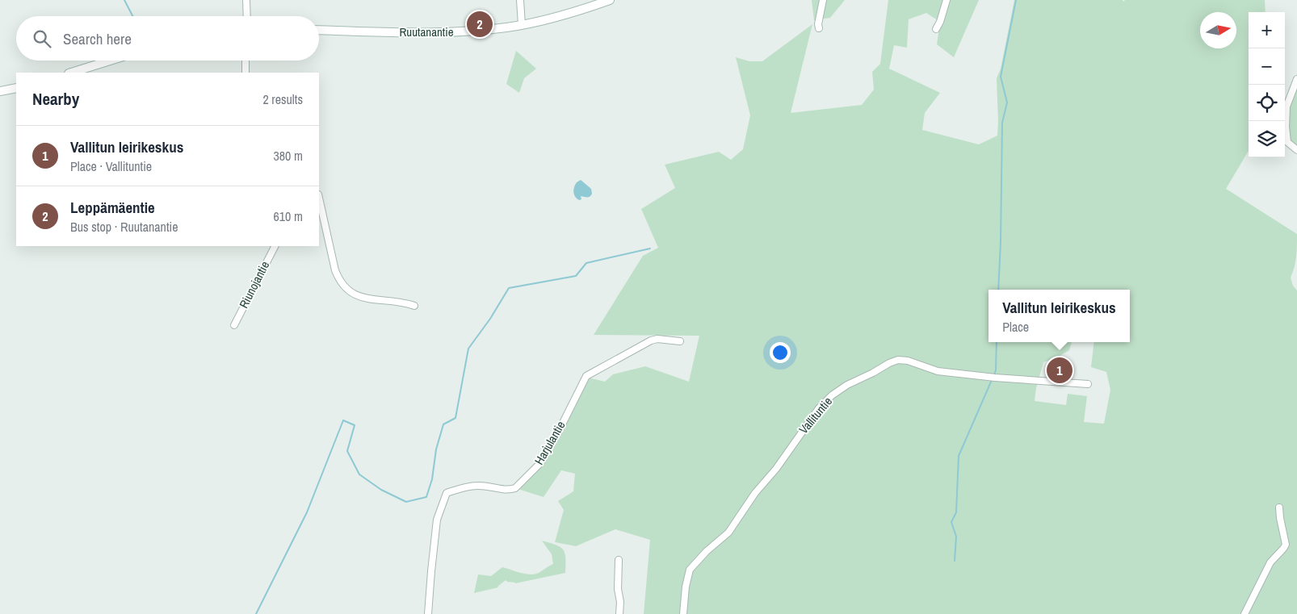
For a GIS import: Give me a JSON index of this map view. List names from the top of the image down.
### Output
{
  "streets": {
    "street": [
      "Ruutanantie",
      "Riunojantie",
      "Vallituntie",
      "Harjulantie"
    ]
  },
  "north": "right",
  "page": {
    "pins": ["2", "1"],
    "map_buttons": ["+", "−"],
    "search": "Search here",
    "heading": ["Nearby", "2 results"],
    "list": [
      {
        "mark": "1",
        "name": "Vallitun leirikeskus",
        "note": "Place · Vallituntie",
        "value": "380 m"
      },
      {
        "mark": "2",
        "name": "Leppämäentie",
        "note": "Bus stop · Ruutanantie",
        "value": "610 m"
      }
    ],
    "popup": ["Vallitun leirikeskus", "Place"]
  }
}
